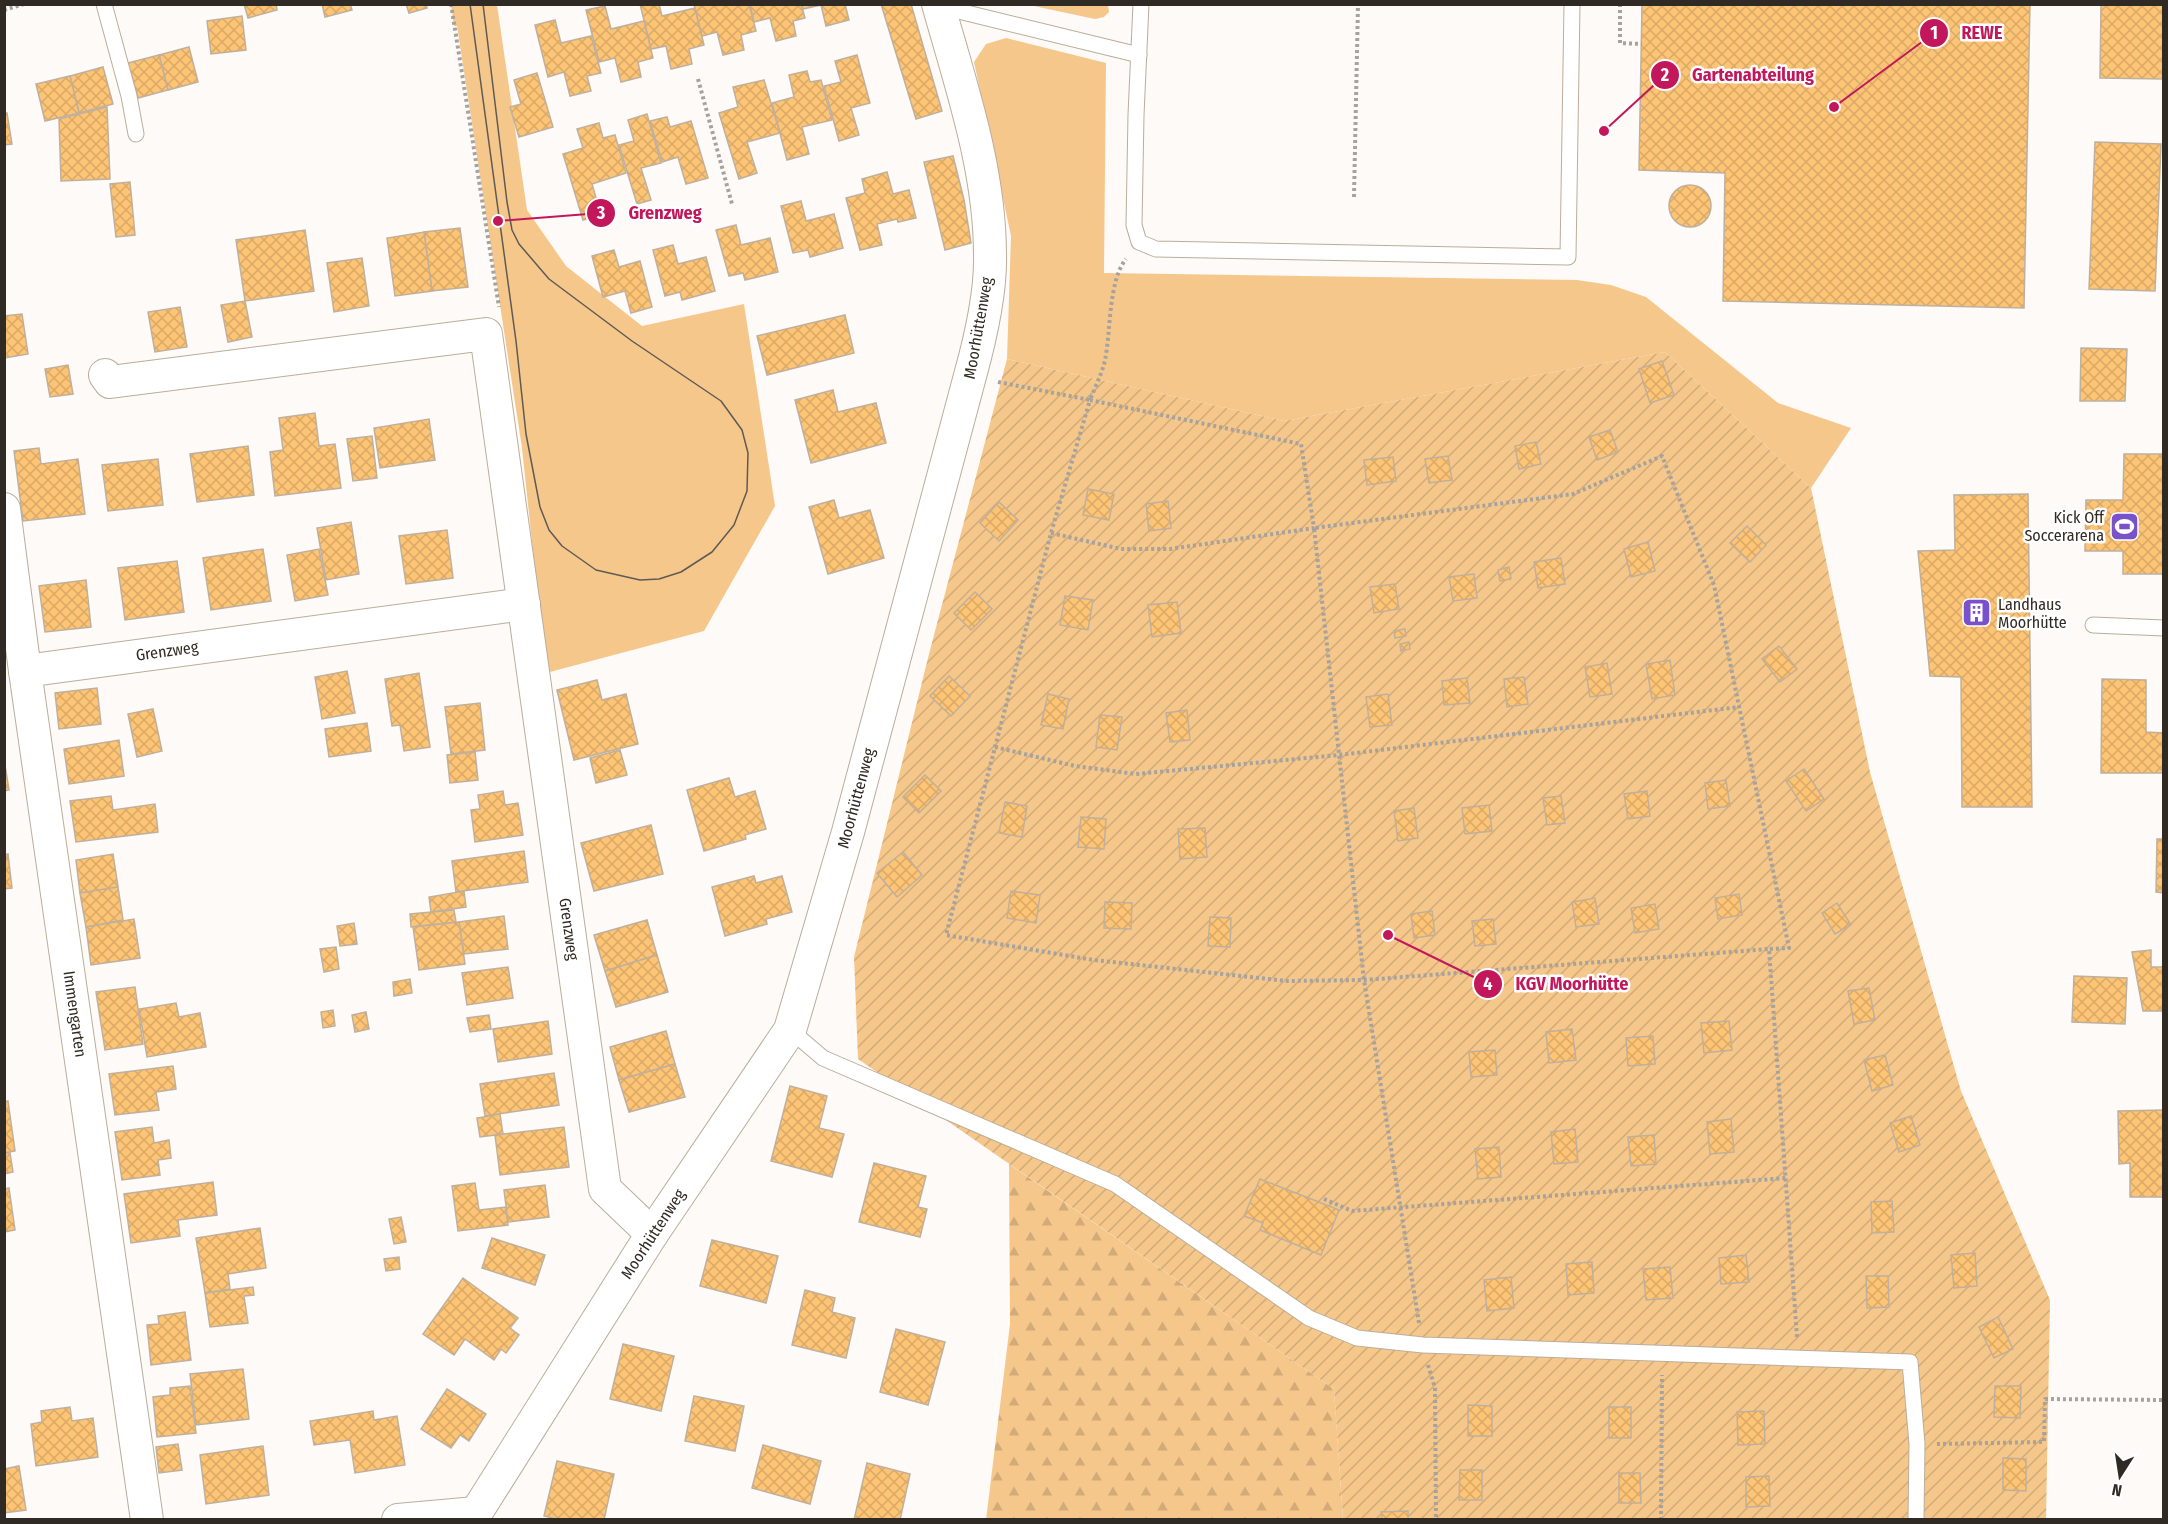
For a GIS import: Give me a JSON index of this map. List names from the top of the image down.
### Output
{
  "streets": {
    "street": ["Moorhüttenweg", "Grenzweg", "Immengarten"]
  },
  "crossings": [
    ["Moorhüttenweg", "Grenzweg"],
    ["Grenzweg", "Immengarten"]
  ],
  "places": {
    "other": [
      "REWE",
      "Gartenabteilung",
      "Grenzweg",
      "KGV Moorhütte"
    ],
    "sports": ["Kick Off Soccerarena"],
    "building": ["Landhaus Moorhütte"]
  },
  "north": "bottom"
}
